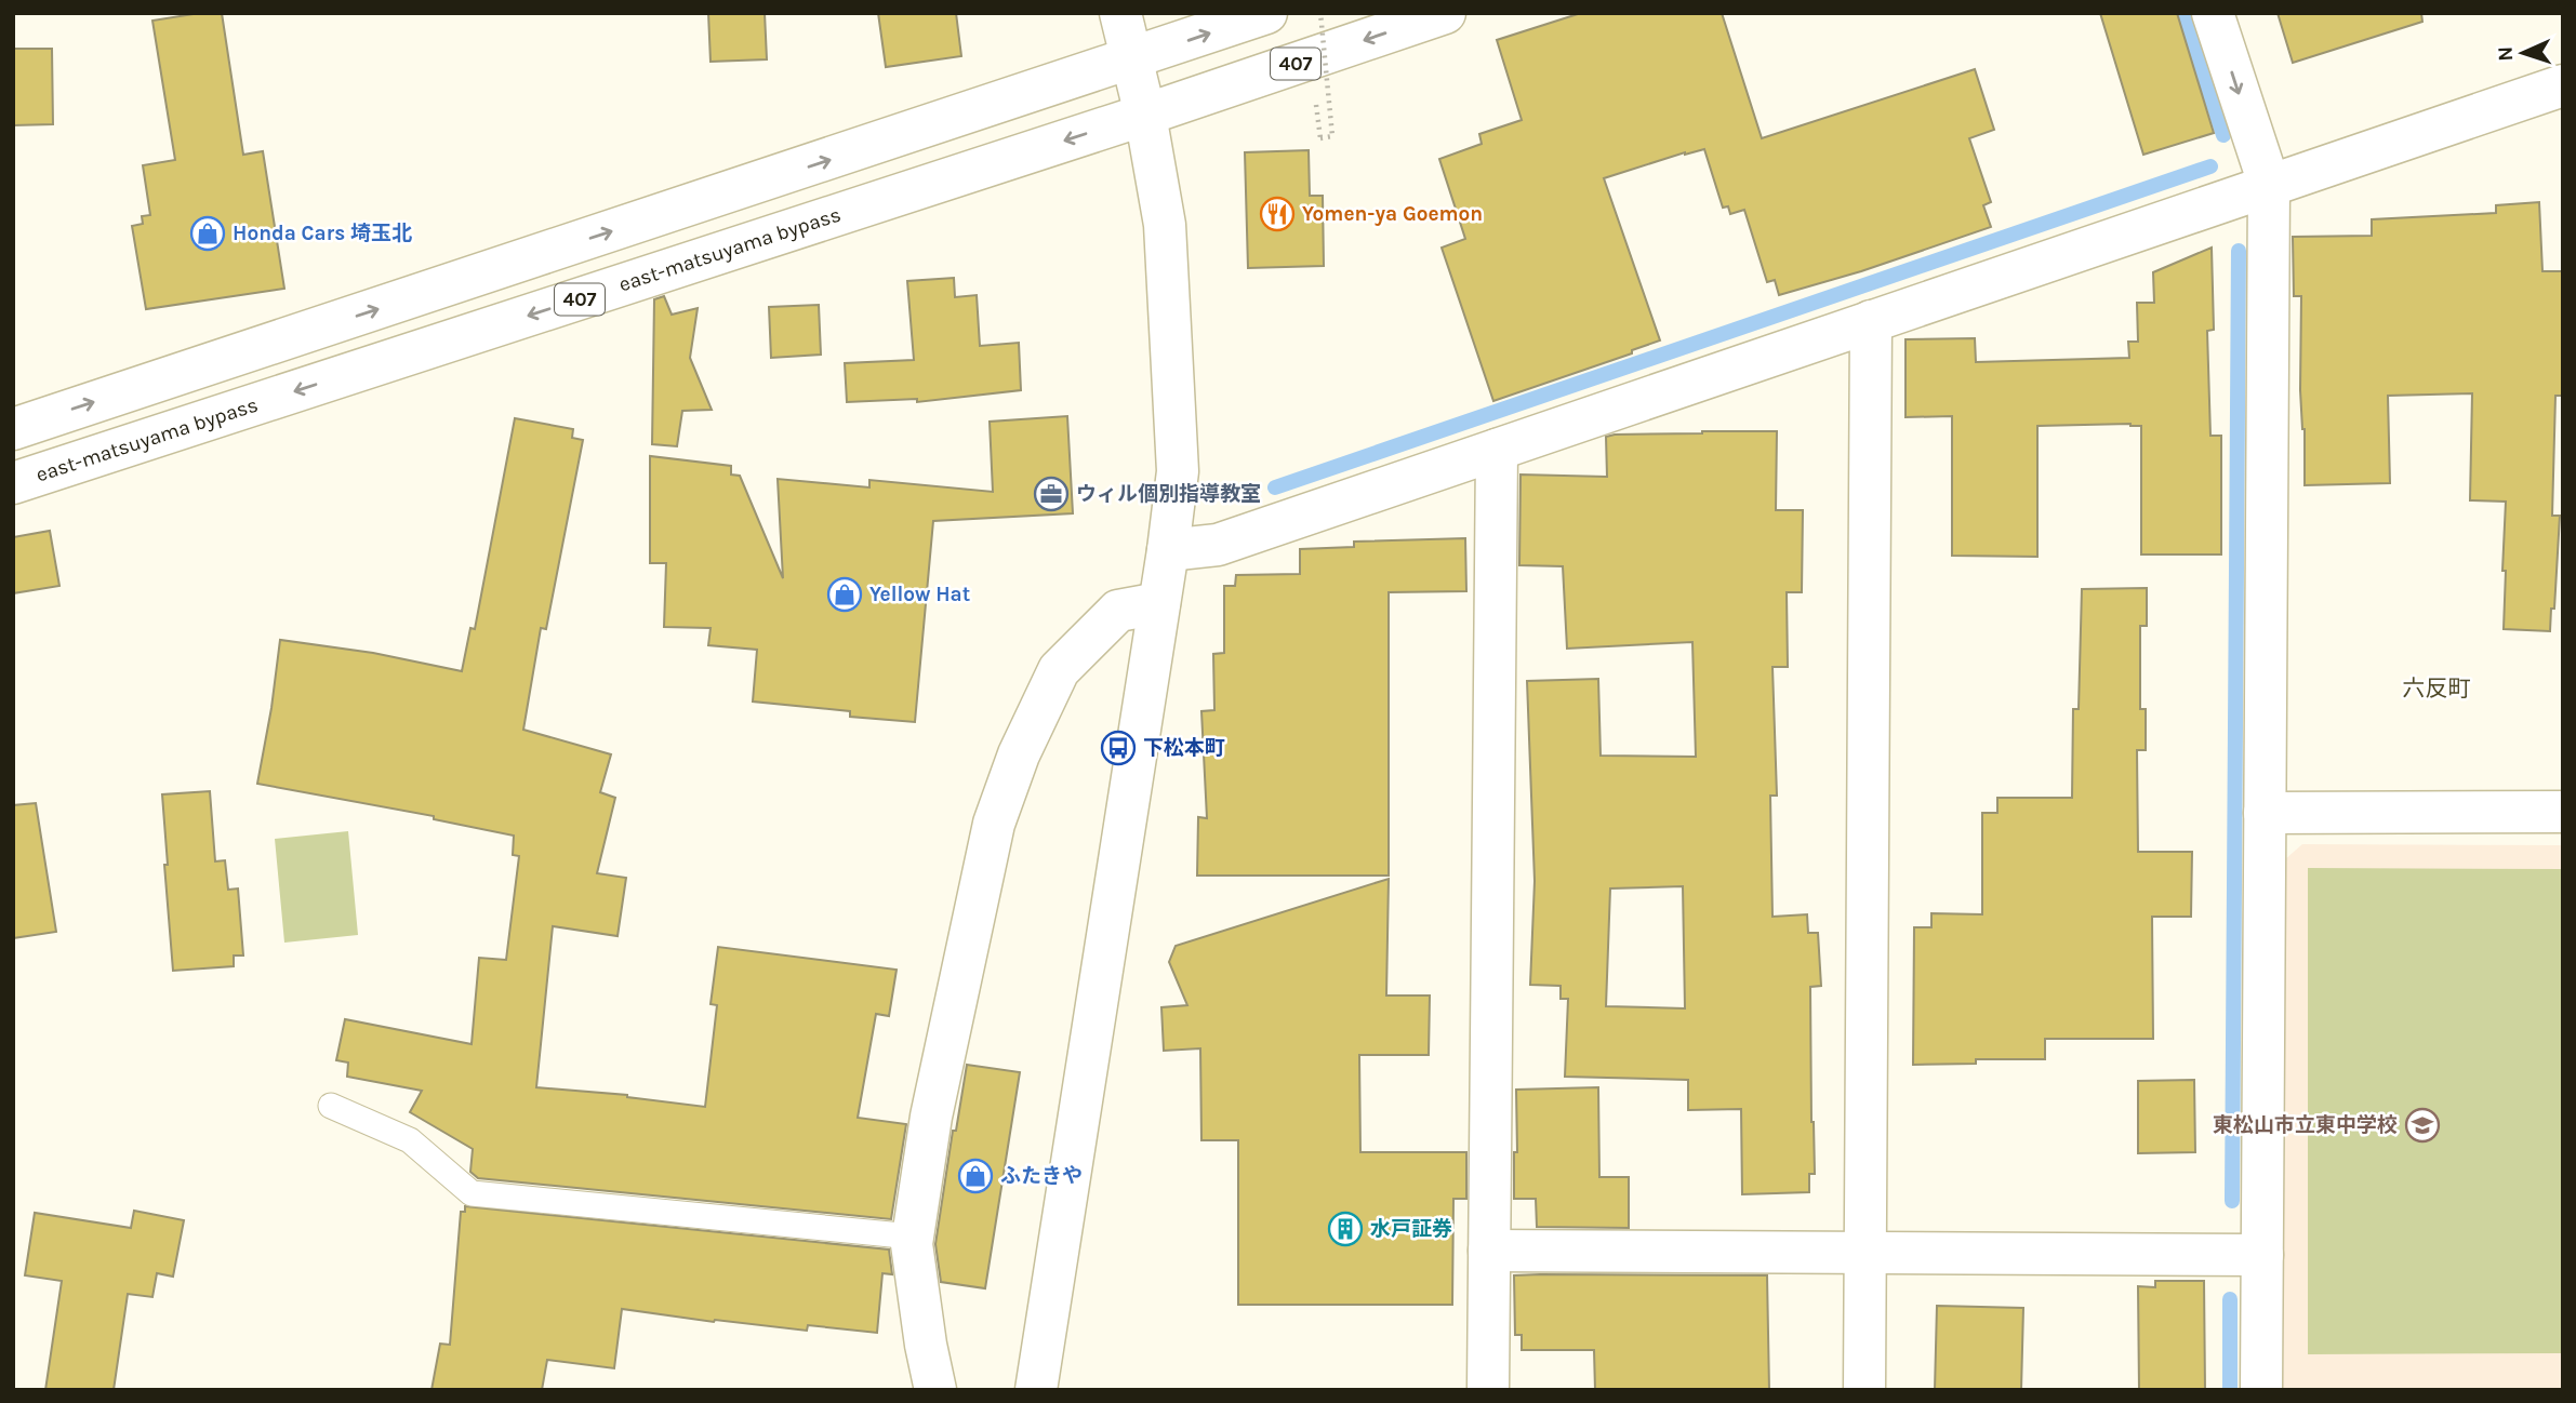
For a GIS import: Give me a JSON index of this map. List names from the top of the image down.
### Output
{
  "streets": {
    "main road": ["407", "east-matsuyama bypass"]
  },
  "districts": ["六反町"],
  "places": {
    "restaurant": ["Yomen-ya Goemon"],
    "shop": ["Honda Cars 埼玉北", "Yellow Hat", "ふたきや"],
    "office": ["ウィル個別指導教室"],
    "bus stop": ["下松本町"],
    "school or university": ["東松山市立東中学校"],
    "building": ["水戸証券"]
  },
  "north": "left"
}
